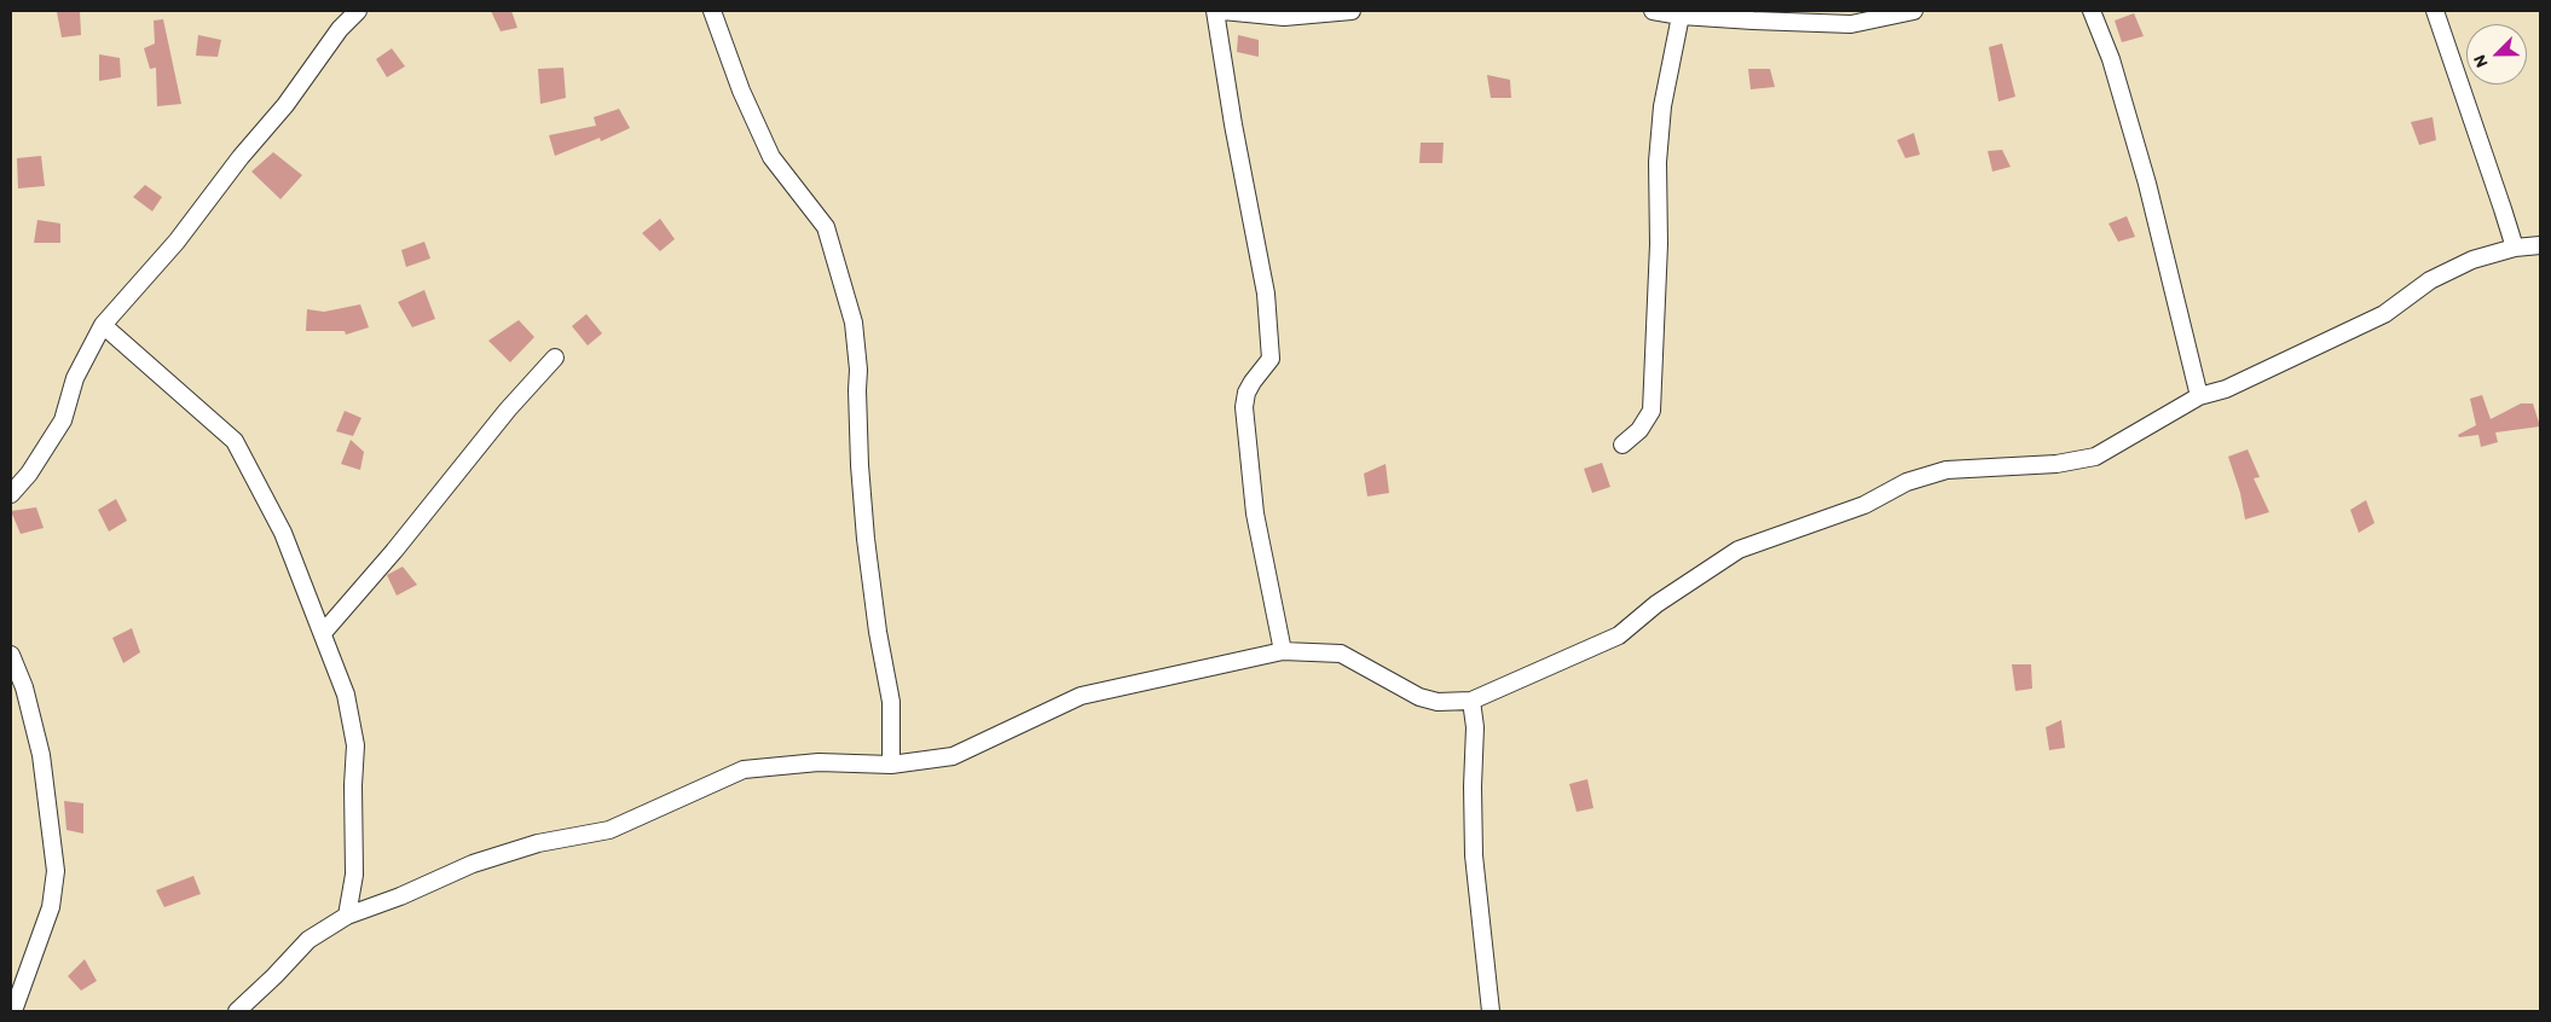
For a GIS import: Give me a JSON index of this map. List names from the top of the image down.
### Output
{
  "north": "bottom left"
}
